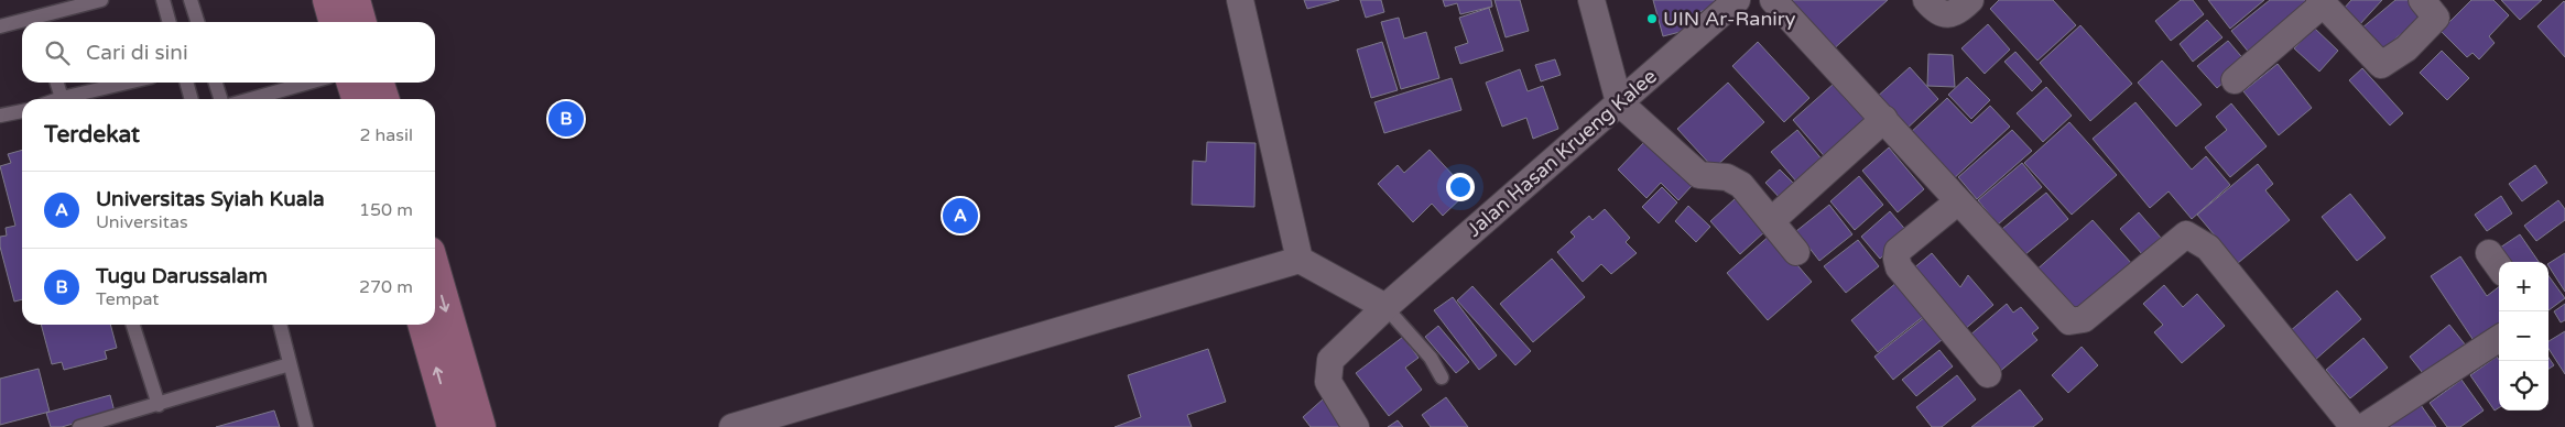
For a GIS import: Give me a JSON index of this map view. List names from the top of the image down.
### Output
{
  "streets": {
    "street": ["Jalan Hasan Krueng Kalee"]
  },
  "places": ["UIN Ar-Raniry"],
  "page": {
    "search": "Cari di sini",
    "pins": ["B", "A"],
    "heading": ["Terdekat", "2 hasil"],
    "list": [
      {
        "mark": "A",
        "name": "Universitas Syiah Kuala",
        "note": "Universitas",
        "value": "150 m"
      },
      {
        "mark": "B",
        "name": "Tugu Darussalam",
        "note": "Tempat",
        "value": "270 m"
      }
    ],
    "map_buttons": ["+", "−"]
  }
}
